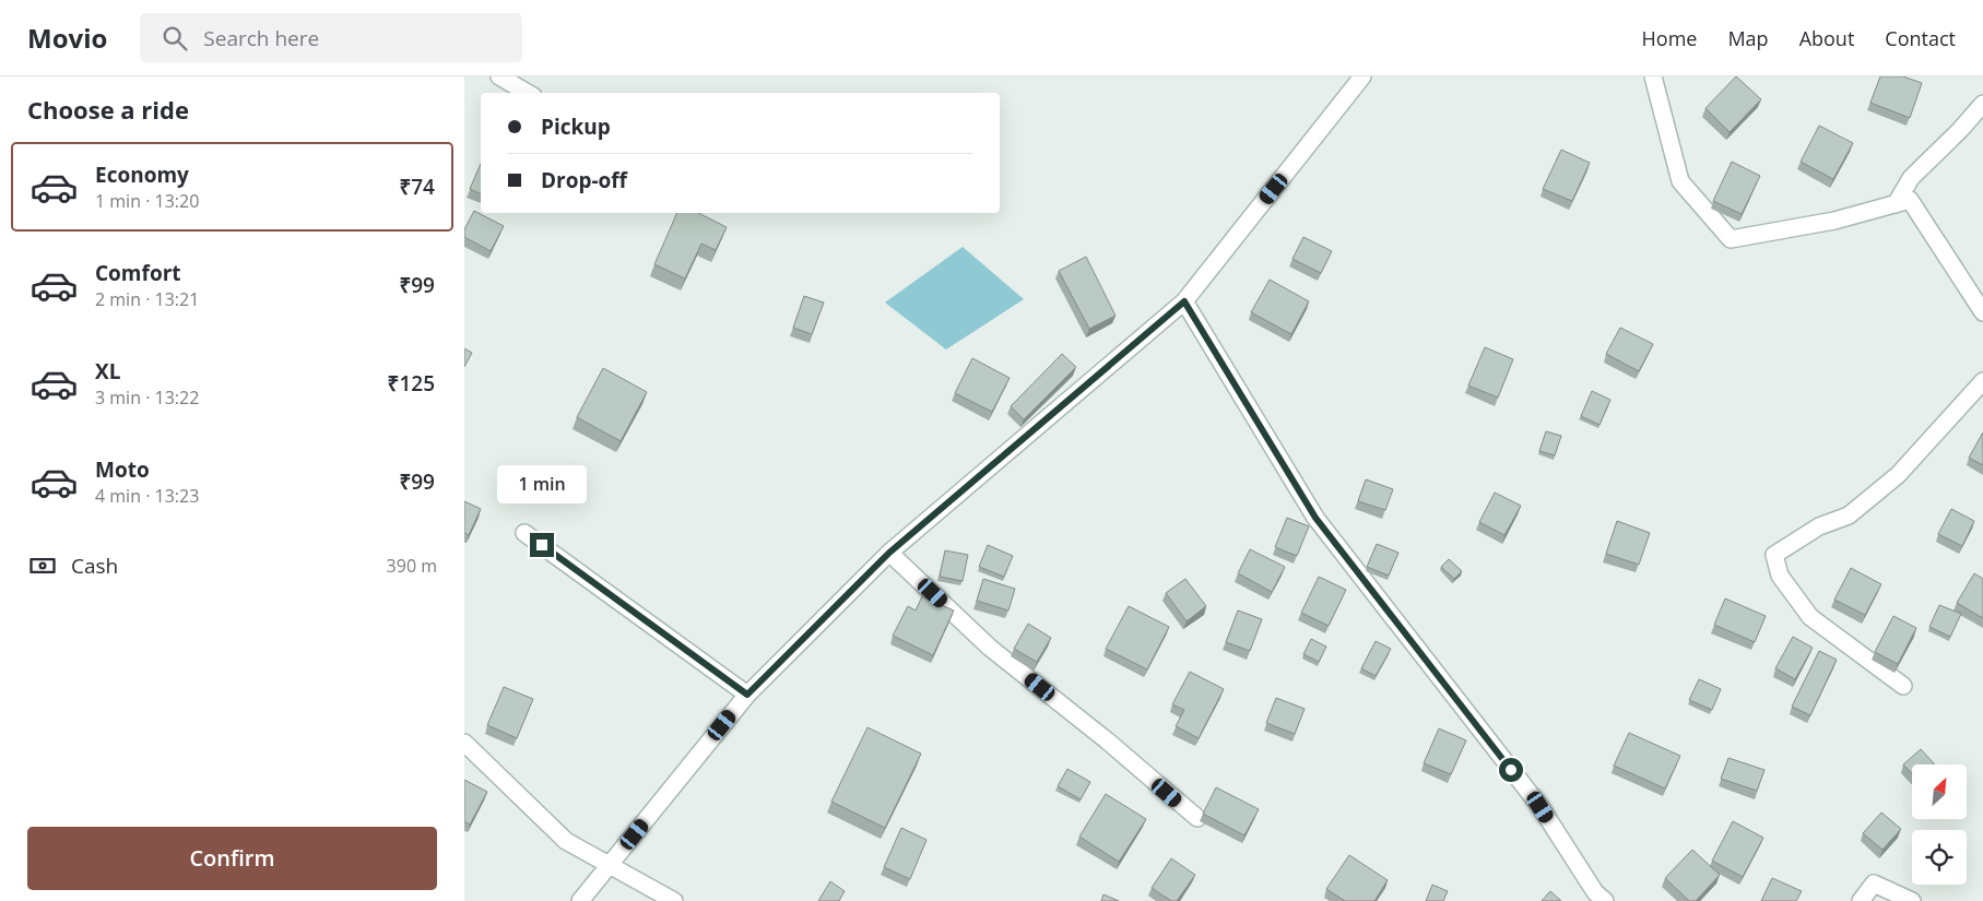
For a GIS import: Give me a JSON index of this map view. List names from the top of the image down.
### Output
{
  "north": "top right",
  "page": {
    "header": "Movio",
    "search": "Search here",
    "nav": [
      "Home",
      "Map",
      "About",
      "Contact"
    ],
    "heading": "Choose a ride",
    "banner": ["Pickup", "Drop-off"],
    "list": [
      {
        "name": "Economy",
        "note": "1 min · 13:20",
        "value": "₹74"
      },
      {
        "name": "Comfort",
        "note": "2 min · 13:21",
        "value": "₹99"
      },
      {
        "name": "XL",
        "note": "3 min · 13:22",
        "value": "₹125"
      },
      {
        "name": "Moto",
        "note": "4 min · 13:23",
        "value": "₹99"
      }
    ],
    "bubble": "1 min",
    "pay": ["Cash", "390 m"],
    "buttons": "Confirm"
  }
}
